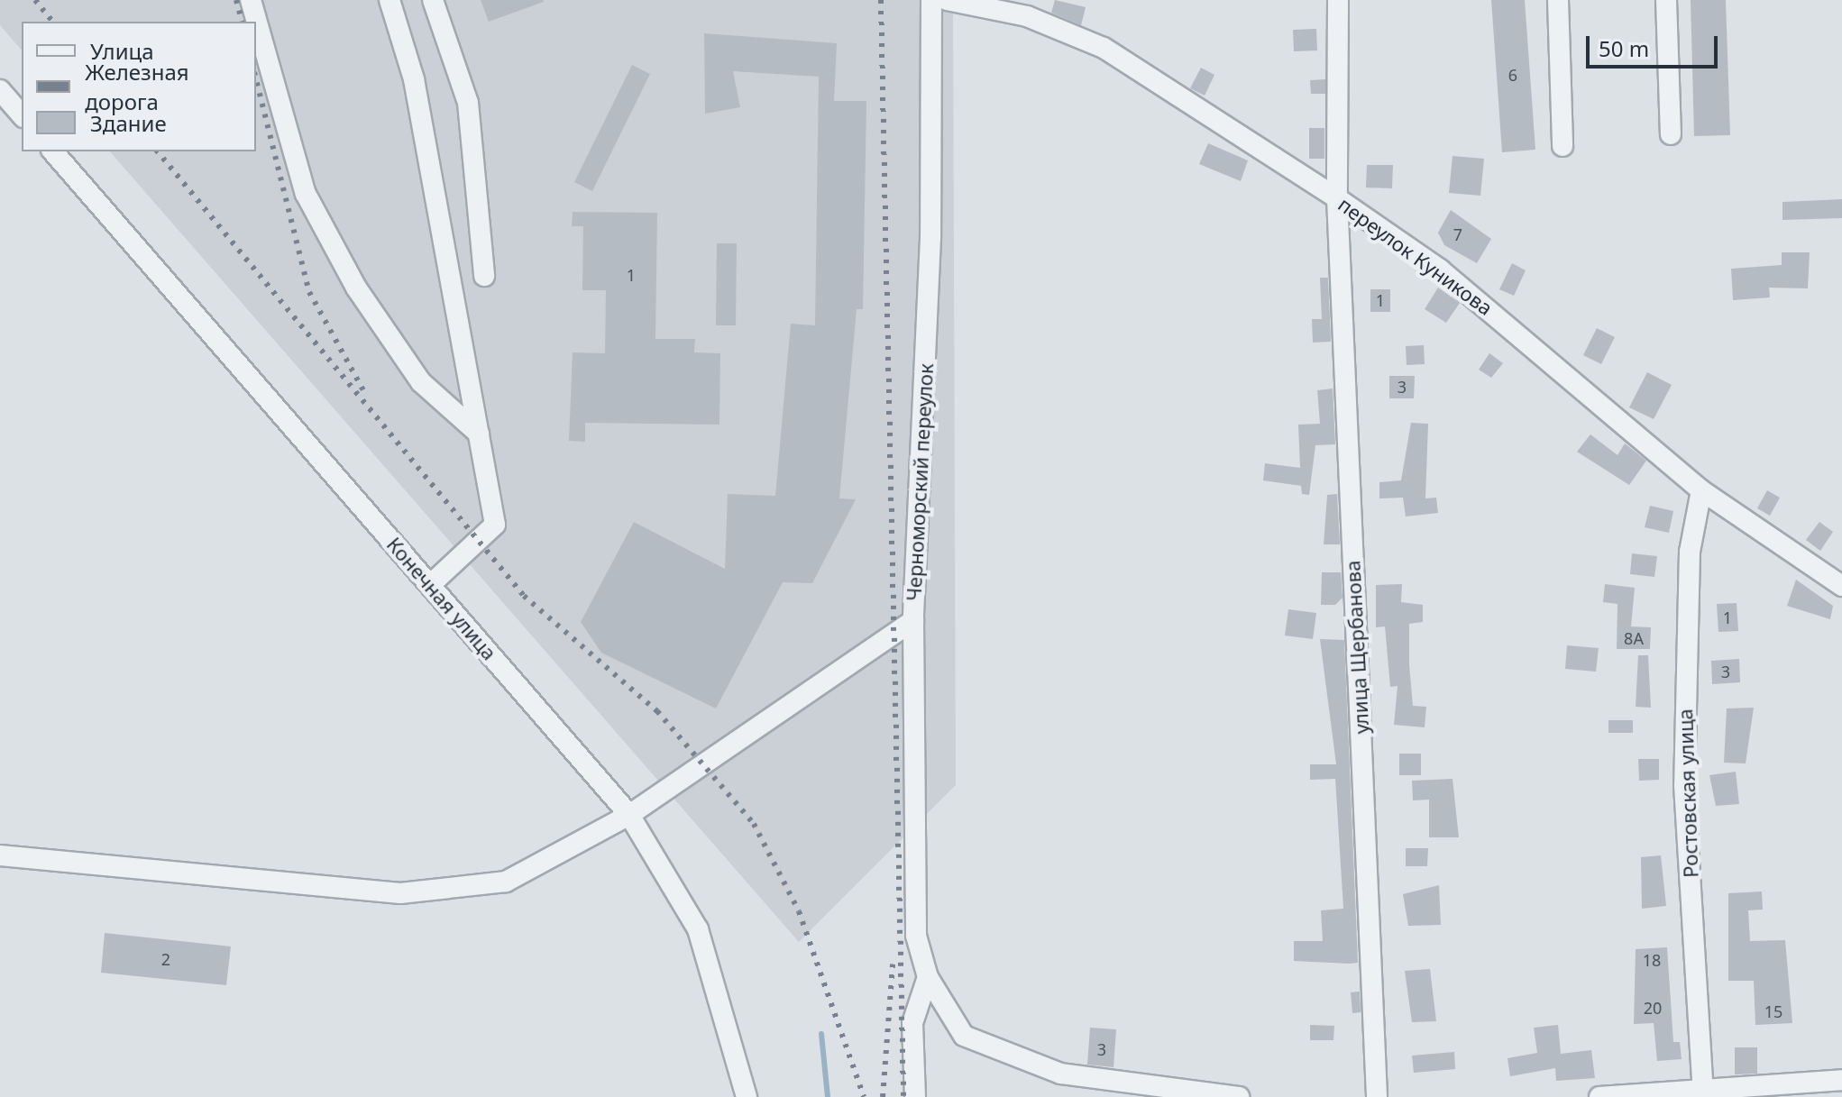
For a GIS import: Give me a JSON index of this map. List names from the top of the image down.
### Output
{
  "streets": {
    "street": [
      "переулок Куникова",
      "Черноморский переулок",
      "Конечная улица",
      "улица Щербанова",
      "Ростовская улица"
    ]
  },
  "crossings": [
    ["переулок Куникова", "улица Щербанова"],
    ["переулок Куникова", "Ростовская улица"],
    ["Черноморский переулок", "Конечная улица"]
  ],
  "house_numbers": [
    "6",
    "7",
    "1",
    "1",
    "3",
    "1",
    "8А",
    "3",
    "2",
    "18",
    "20",
    "15",
    "3"
  ],
  "legend": ["Улица", "Железная дорога", "Здание"],
  "scale_bar": "50 m"
}
